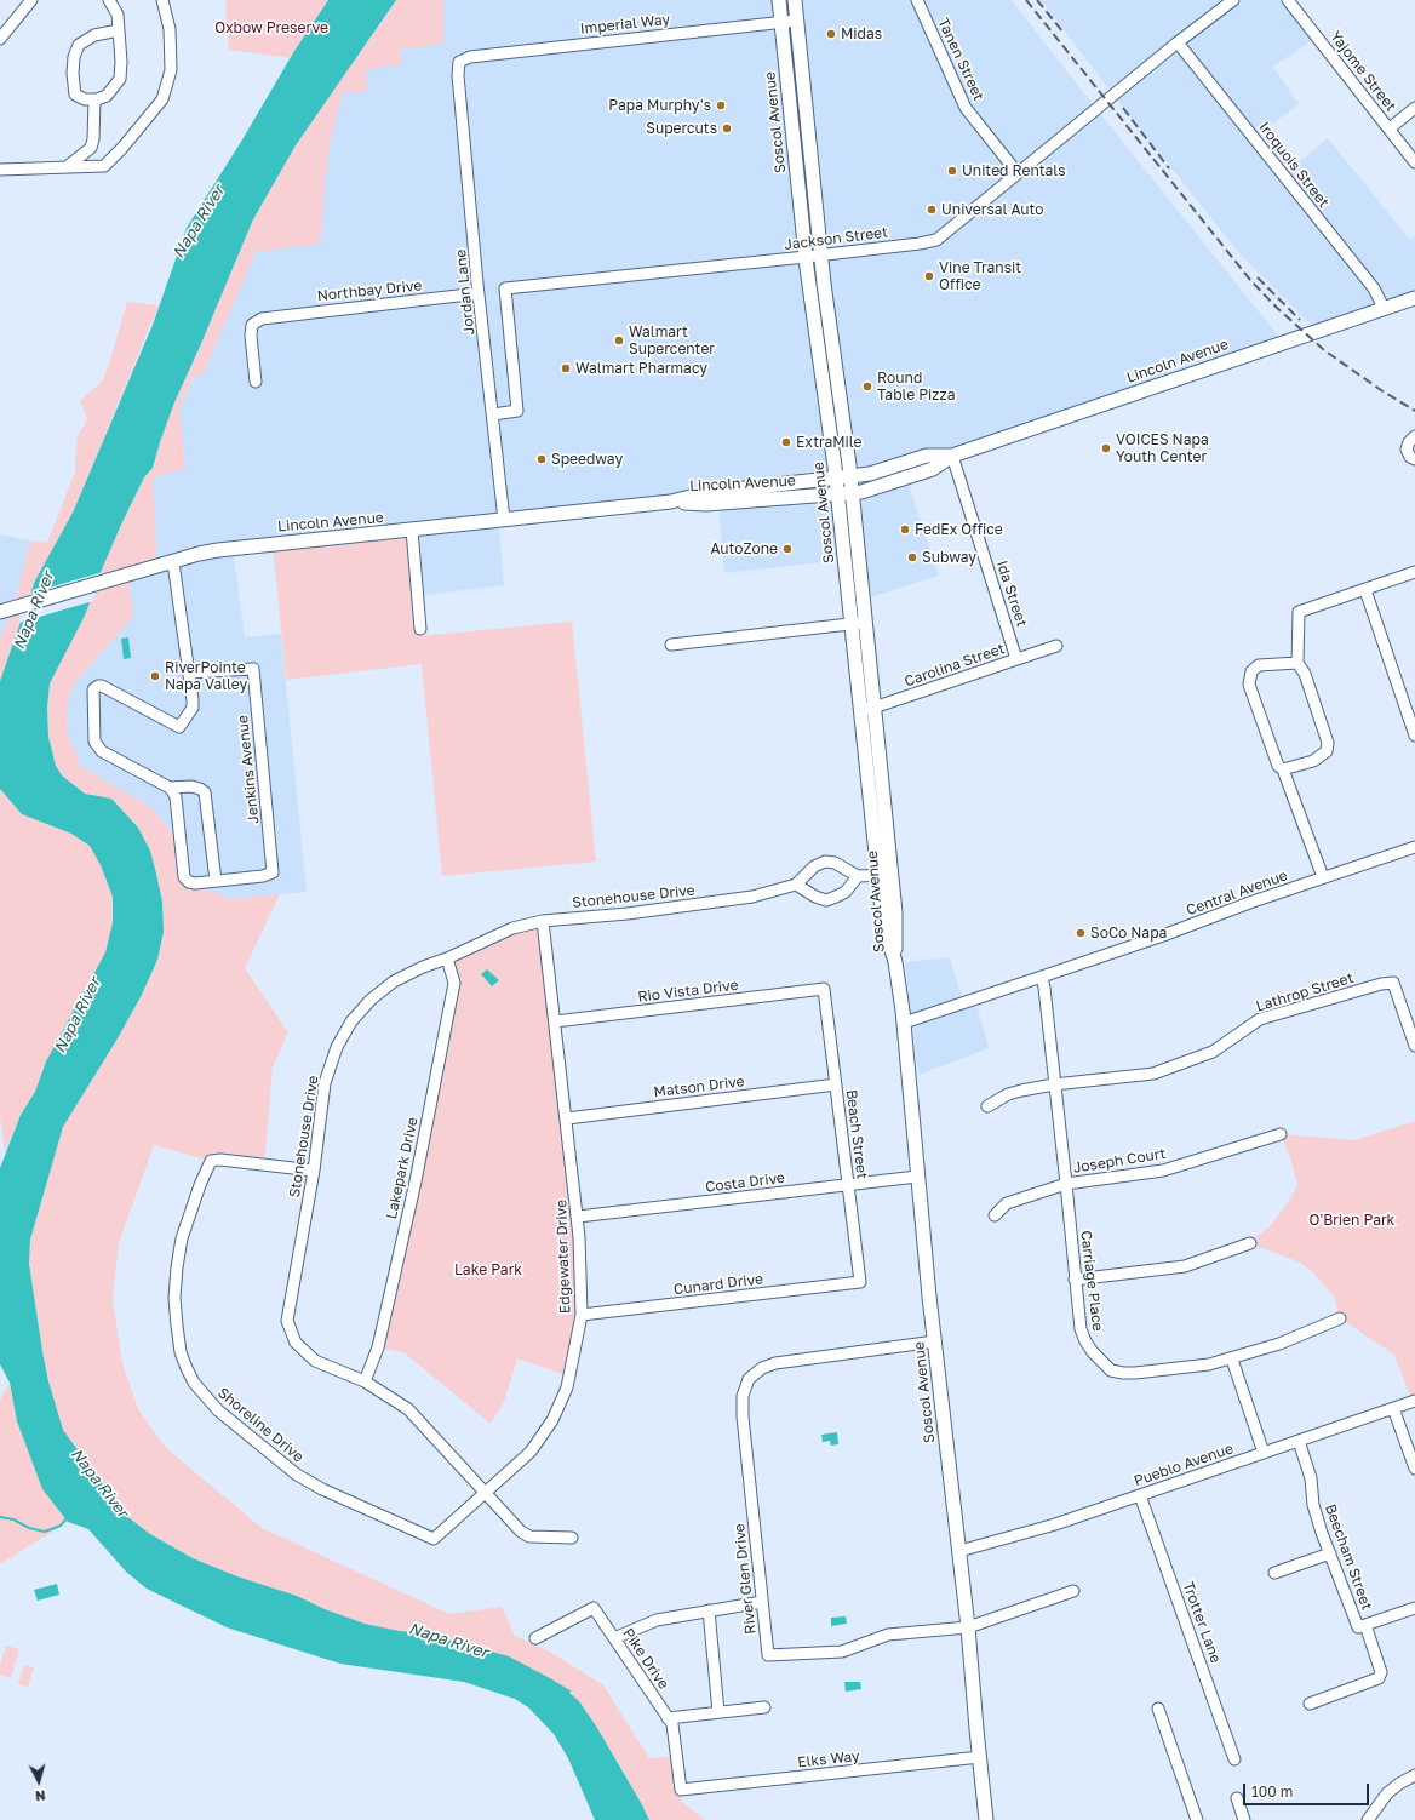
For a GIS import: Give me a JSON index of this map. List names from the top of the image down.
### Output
{
  "streets": {
    "main road": ["Soscol Avenue", "Lincoln Avenue"],
    "street": [
      "Imperial Way",
      "Tanen Street",
      "Yajome Street",
      "Iroquois Street",
      "Jackson Street",
      "Northbay Drive",
      "Jordan Lane",
      "Ida Street",
      "Carolina Street",
      "Jenkins Avenue",
      "Central Avenue",
      "Stonehouse Drive",
      "Rio Vista Drive",
      "Lathrop Street",
      "Matson Drive",
      "Beach Street",
      "Joseph Court",
      "Lakepark Drive",
      "Costa Drive",
      "Edgewater Drive",
      "Carriage Place",
      "Cunard Drive",
      "Shoreline Drive",
      "Pueblo Avenue",
      "Beecham Street",
      "River Glen Drive",
      "Trotter Lane",
      "Pike Drive",
      "Elks Way"
    ]
  },
  "crossings": [
    ["Imperial Way", "Soscol Avenue"],
    ["Imperial Way", "Jordan Lane"],
    ["Tanen Street", "Jackson Street"],
    ["Soscol Avenue", "Jackson Street"],
    ["Soscol Avenue", "Lincoln Avenue"],
    ["Soscol Avenue", "Carolina Street"],
    ["Soscol Avenue", "Central Avenue"],
    ["Soscol Avenue", "Costa Drive"],
    ["Soscol Avenue", "Pueblo Avenue"],
    ["Soscol Avenue", "River Glen Drive"],
    ["Soscol Avenue", "Elks Way"],
    ["Iroquois Street", "Jackson Street"],
    ["Iroquois Street", "Lincoln Avenue"],
    ["Jackson Street", "Jordan Lane"],
    ["Northbay Drive", "Jordan Lane"],
    ["Jordan Lane", "Lincoln Avenue"],
    ["Lincoln Avenue", "Ida Street"],
    ["Ida Street", "Carolina Street"],
    ["Central Avenue", "Carriage Place"],
    ["Stonehouse Drive", "Lakepark Drive"],
    ["Stonehouse Drive", "Edgewater Drive"],
    ["Stonehouse Drive", "Shoreline Drive"],
    ["Rio Vista Drive", "Beach Street"],
    ["Rio Vista Drive", "Edgewater Drive"],
    ["Lathrop Street", "Carriage Place"],
    ["Matson Drive", "Beach Street"],
    ["Matson Drive", "Edgewater Drive"],
    ["Beach Street", "Costa Drive"],
    ["Beach Street", "Cunard Drive"],
    ["Joseph Court", "Carriage Place"],
    ["Costa Drive", "Edgewater Drive"],
    ["Edgewater Drive", "Cunard Drive"],
    ["Edgewater Drive", "Shoreline Drive"],
    ["Pueblo Avenue", "Beecham Street"],
    ["Pueblo Avenue", "Trotter Lane"],
    ["Pike Drive", "Elks Way"]
  ],
  "water": ["Napa River"],
  "parks": ["Oxbow Preserve", "O'Brien Park", "Lake Park"],
  "places": [
    "Midas",
    "Papa Murphy's",
    "Supercuts",
    "United Rentals",
    "Universal Auto",
    "Vine Transit Office",
    "Walmart Supercenter",
    "Walmart Pharmacy",
    "Round Table Pizza",
    "ExtraMile",
    "VOICES Napa Youth Center",
    "Speedway",
    "FedEx Office",
    "AutoZone",
    "Subway",
    "RiverPointe Napa Valley",
    "SoCo Napa"
  ],
  "scale_bar": "100 m",
  "north": "bottom"
}
